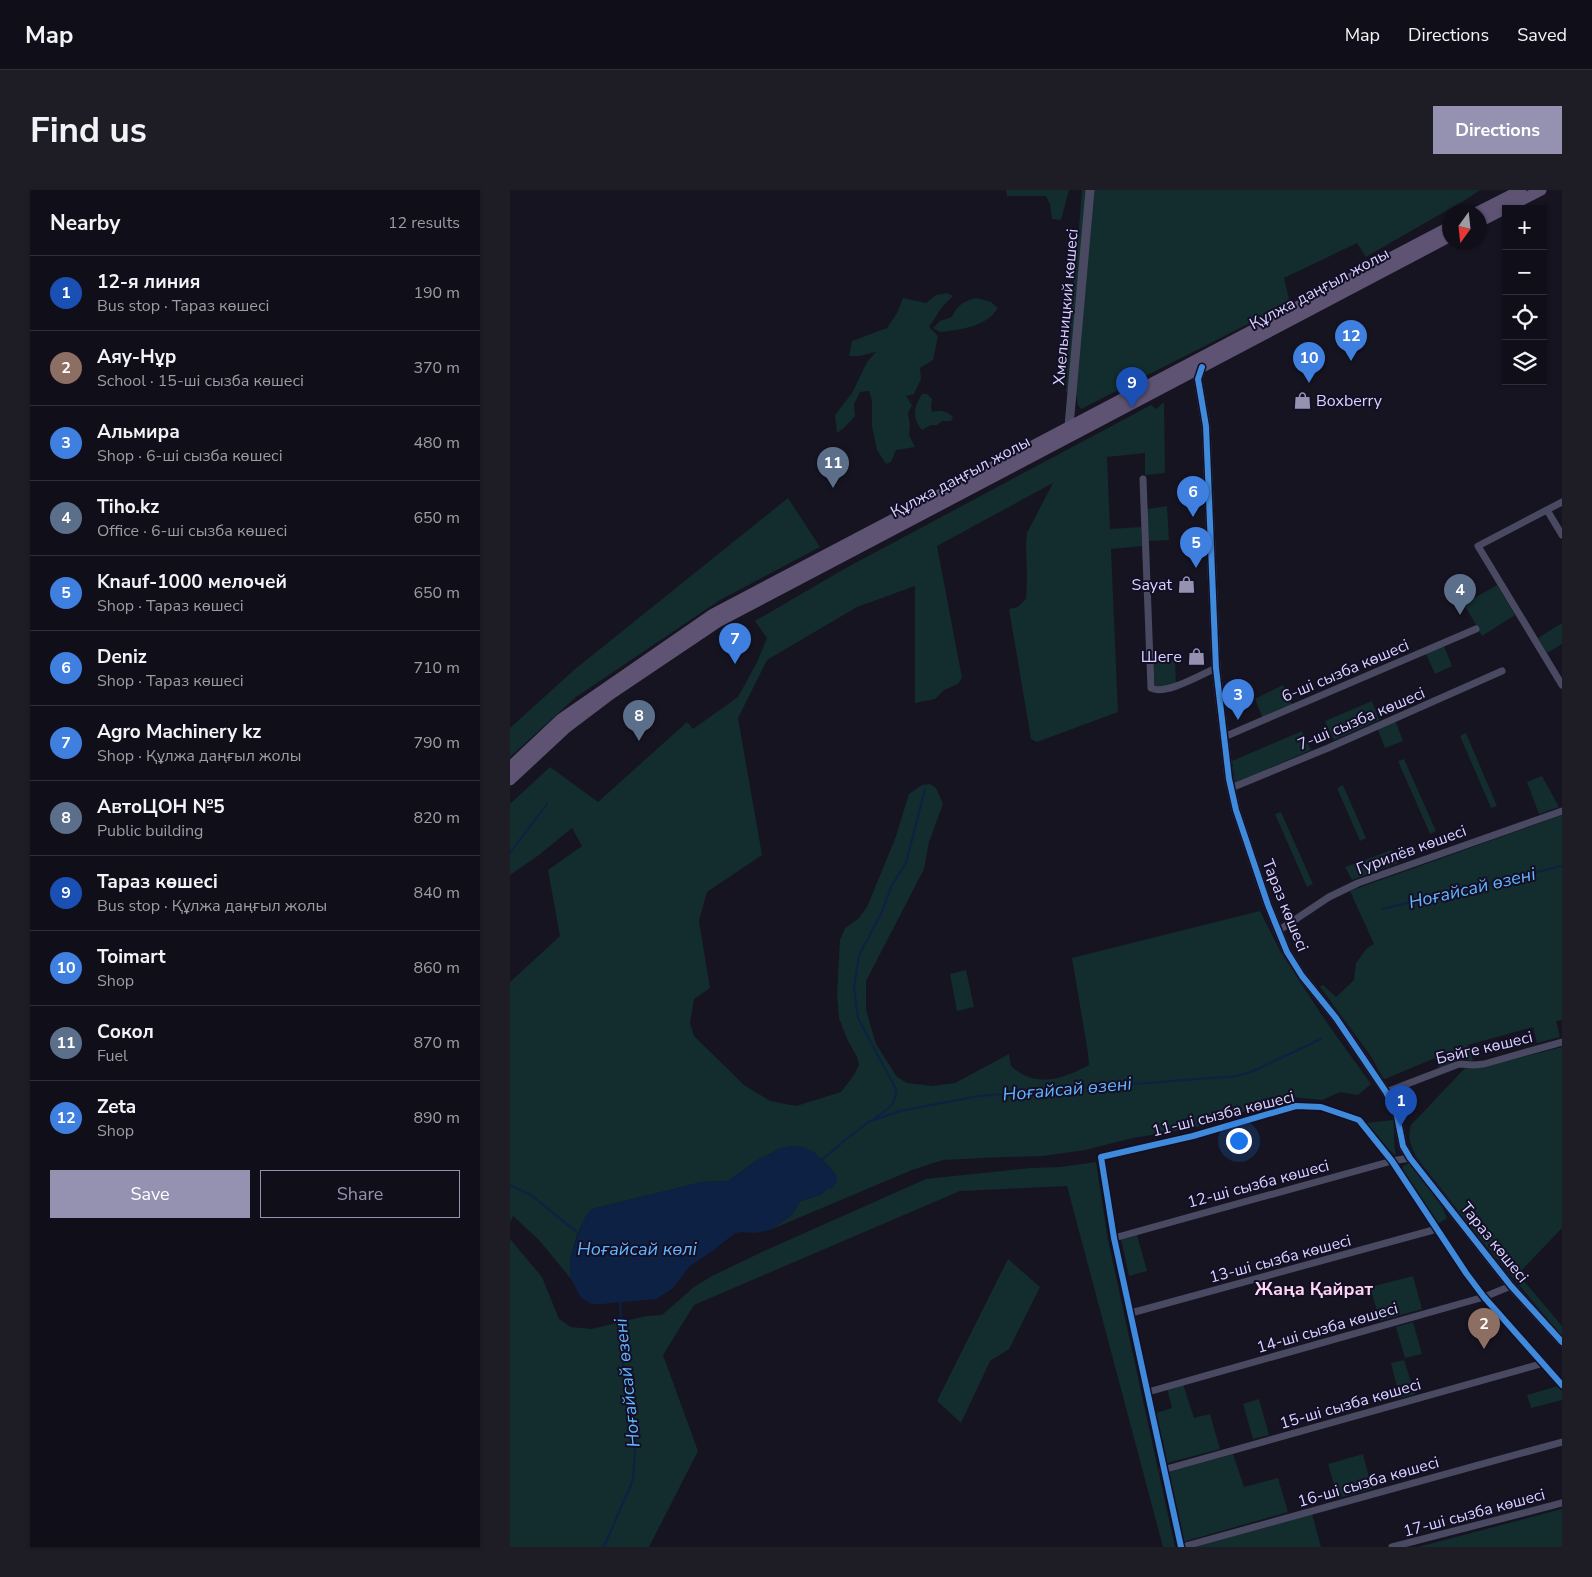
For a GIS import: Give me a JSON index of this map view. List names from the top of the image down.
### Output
{
  "streets": {
    "main road": ["Құлжа даңғыл жолы"],
    "street": [
      "Хмельницкий көшесі",
      "6-ші сызба көшесі",
      "7-ші сызба көшесі",
      "Гурилёв көшесі",
      "Тараз көшесі",
      "Бәйге көшесі",
      "11-ші сызба көшесі",
      "12-ші сызба көшесі",
      "13-ші сызба көшесі",
      "14-ші сызба көшесі",
      "15-ші сызба көшесі",
      "16-ші сызба көшесі",
      "17-ші сызба көшесі"
    ]
  },
  "crossings": [
    ["Құлжа даңғыл жолы", "Хмельницкий көшесі"],
    ["Құлжа даңғыл жолы", "Тараз көшесі"],
    ["6-ші сызба көшесі", "Тараз көшесі"],
    ["7-ші сызба көшесі", "Тараз көшесі"],
    ["Гурилёв көшесі", "Тараз көшесі"],
    ["Тараз көшесі", "Бәйге көшесі"],
    ["Тараз көшесі", "12-ші сызба көшесі"],
    ["Тараз көшесі", "14-ші сызба көшесі"],
    ["11-ші сызба көшесі", "12-ші сызба көшесі"],
    ["11-ші сызба көшесі", "13-ші сызба көшесі"],
    ["11-ші сызба көшесі", "14-ші сызба көшесі"],
    ["11-ші сызба көшесі", "15-ші сызба көшесі"]
  ],
  "districts": ["Жаңа Қайрат"],
  "water": ["Ноғайсай өзені", "Ноғайсай көлі"],
  "places": {
    "shop": ["Boxberry", "Sayat", "Шеге"]
  },
  "north": "bottom",
  "page": {
    "header": "Map",
    "nav": ["Map", "Directions", "Saved"],
    "buttons": [
      "Directions",
      ["Save", "Share"]
    ],
    "title": "Find us",
    "heading": ["Nearby", "12 results"],
    "map_buttons": ["+", "−"],
    "list": [
      {
        "mark": "1",
        "name": "12-я линия",
        "note": "Bus stop · Тараз көшесі",
        "value": "190 m"
      },
      {
        "mark": "2",
        "name": "Аяу-Нұр",
        "note": "School · 15-ші сызба көшесі",
        "value": "370 m"
      },
      {
        "mark": "3",
        "name": "Альмира",
        "note": "Shop · 6-ші сызба көшесі",
        "value": "480 m"
      },
      {
        "mark": "4",
        "name": "Tiho.kz",
        "note": "Office · 6-ші сызба көшесі",
        "value": "650 m"
      },
      {
        "mark": "5",
        "name": "Knauf-1000 мелочей",
        "note": "Shop · Тараз көшесі",
        "value": "650 m"
      },
      {
        "mark": "6",
        "name": "Deniz",
        "note": "Shop · Тараз көшесі",
        "value": "710 m"
      },
      {
        "mark": "7",
        "name": "Agro Machinery kz",
        "note": "Shop · Құлжа даңғыл жолы",
        "value": "790 m"
      },
      {
        "mark": "8",
        "name": "АвтоЦОН №5",
        "note": "Public building",
        "value": "820 m"
      },
      {
        "mark": "9",
        "name": "Тараз көшесі",
        "note": "Bus stop · Құлжа даңғыл жолы",
        "value": "840 m"
      },
      {
        "mark": "10",
        "name": "Toimart",
        "note": "Shop",
        "value": "860 m"
      },
      {
        "mark": "11",
        "name": "Сокол",
        "note": "Fuel",
        "value": "870 m"
      },
      {
        "mark": "12",
        "name": "Zeta",
        "note": "Shop",
        "value": "890 m"
      }
    ],
    "pins": [
      "12",
      "10",
      "9",
      "11",
      "6",
      "5",
      "4",
      "7",
      "3",
      "8",
      "1",
      "2"
    ]
  }
}
